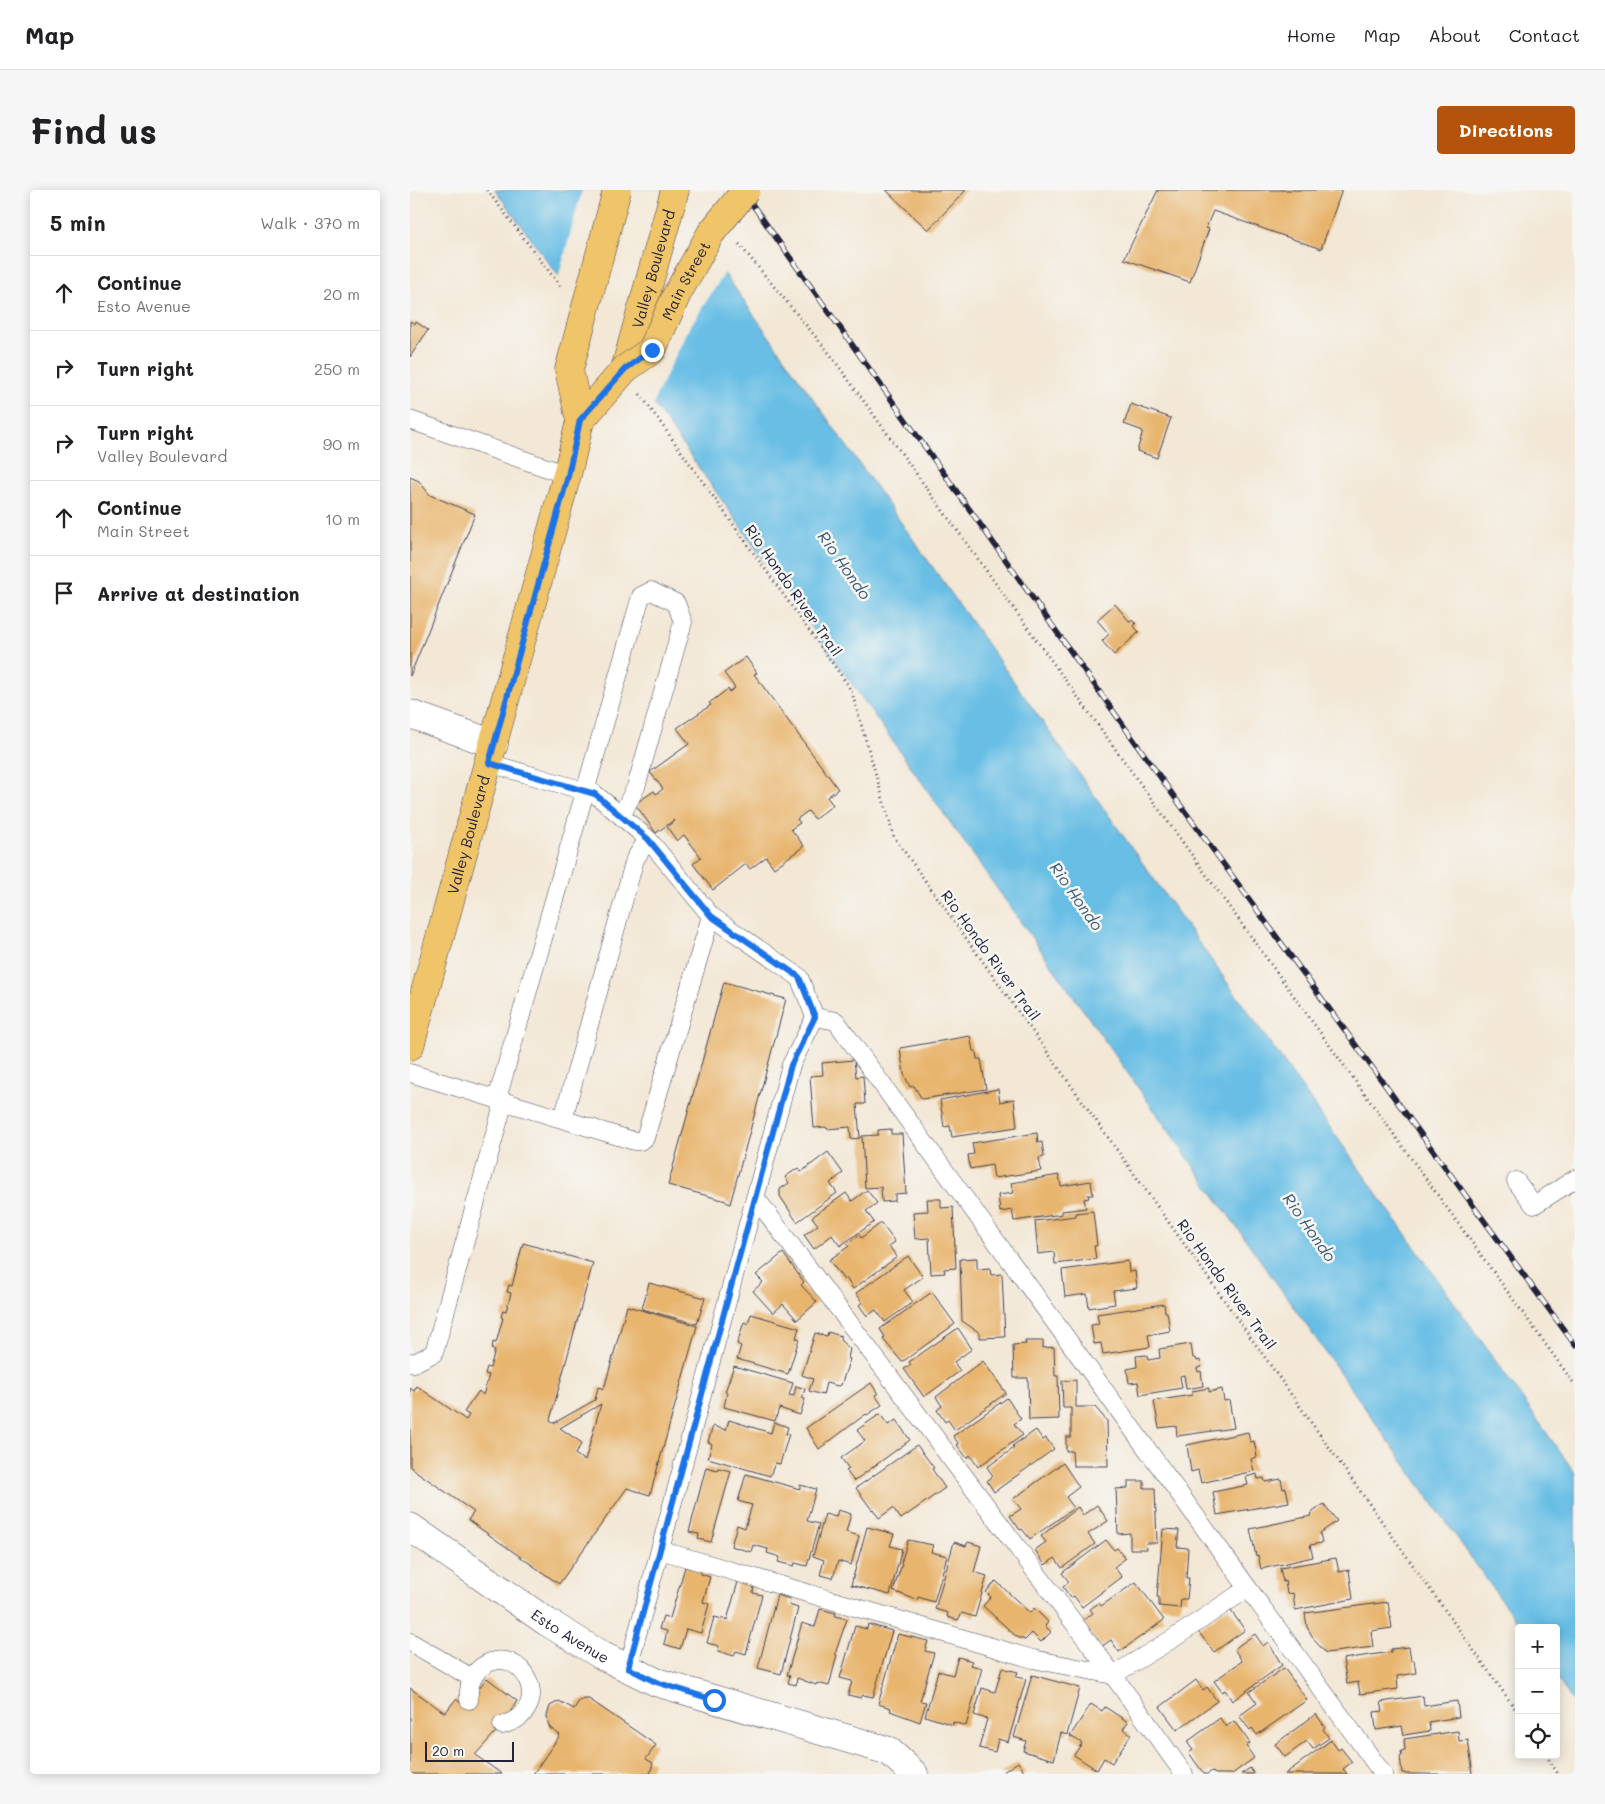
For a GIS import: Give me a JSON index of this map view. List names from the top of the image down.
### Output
{
  "streets": {
    "main road": ["Valley Boulevard", "Main Street"],
    "street": ["Esto Avenue"],
    "path": ["Rio Hondo River Trail"]
  },
  "crossings": [
    ["Valley Boulevard", "Main Street"],
    ["Valley Boulevard", "Rio Hondo River Trail"],
    ["Main Street", "Rio Hondo River Trail"]
  ],
  "water": ["Rio Hondo"],
  "scale_bar": "20 m",
  "page": {
    "header": "Map",
    "nav": [
      "Home",
      "Map",
      "About",
      "Contact"
    ],
    "buttons": "Directions",
    "title": "Find us",
    "heading": ["5 min", "Walk · 370 m"],
    "list": [
      ["Continue", "Esto Avenue", "20 m"],
      ["Turn right", "250 m"],
      ["Turn right", "Valley Boulevard", "90 m"],
      ["Continue", "Main Street", "10 m"],
      "Arrive at destination"
    ],
    "map_buttons": ["+", "−"],
    "scale": "20 m"
  }
}
